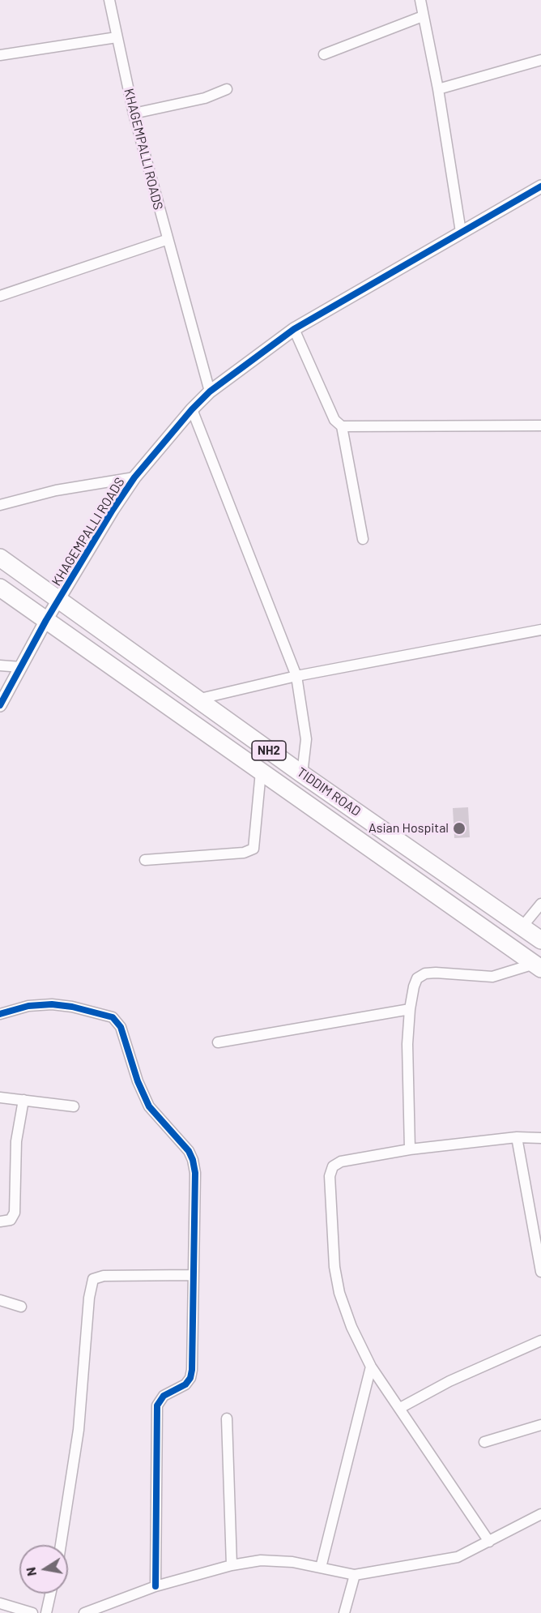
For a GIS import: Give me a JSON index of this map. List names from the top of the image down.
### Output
{
  "streets": {
    "highway": ["NH2", "TIDDIM ROAD"],
    "street": ["KHAGEMPALLI ROADS"]
  },
  "crossings": [
    ["KHAGEMPALLI ROADS", "TIDDIM ROAD"]
  ],
  "places": ["Asian Hospital"],
  "north": "left"
}
